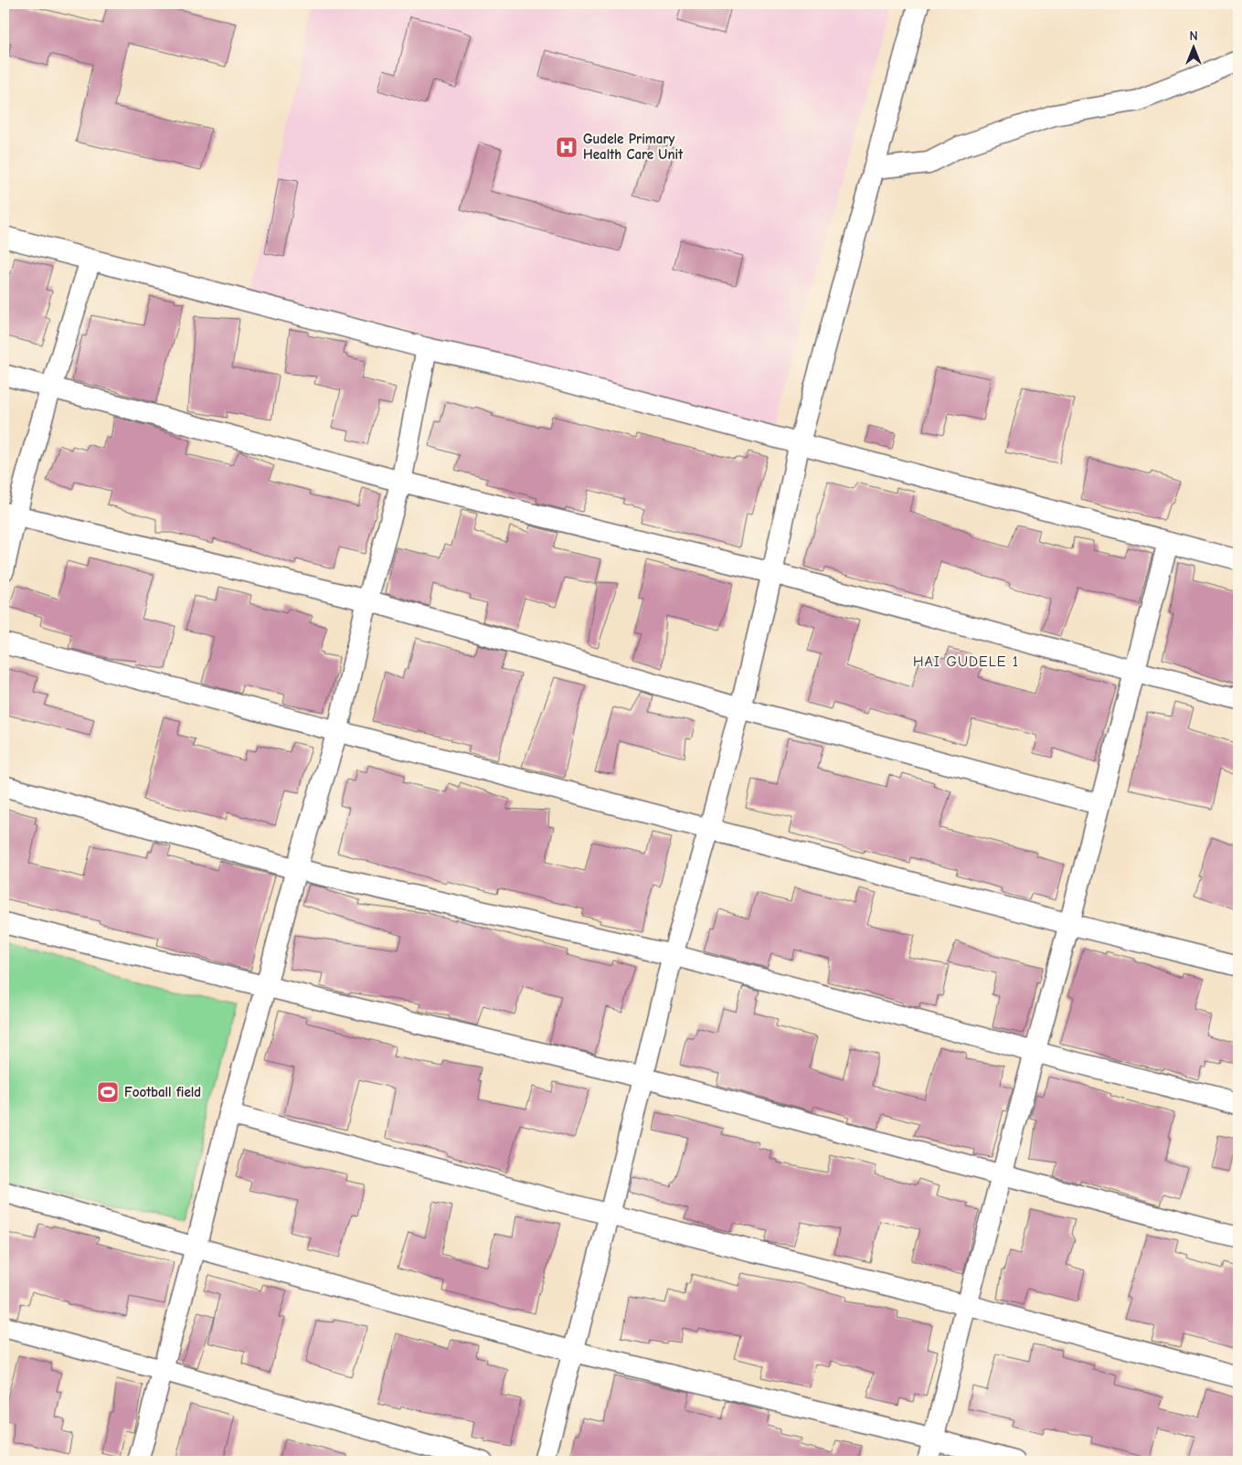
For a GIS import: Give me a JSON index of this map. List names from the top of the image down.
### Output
{
  "districts": ["HAI GUDELE 1"],
  "places": {
    "hospital": ["Gudele Primary Health Care Unit"],
    "sports": ["Football field"]
  },
  "north": "top"
}
